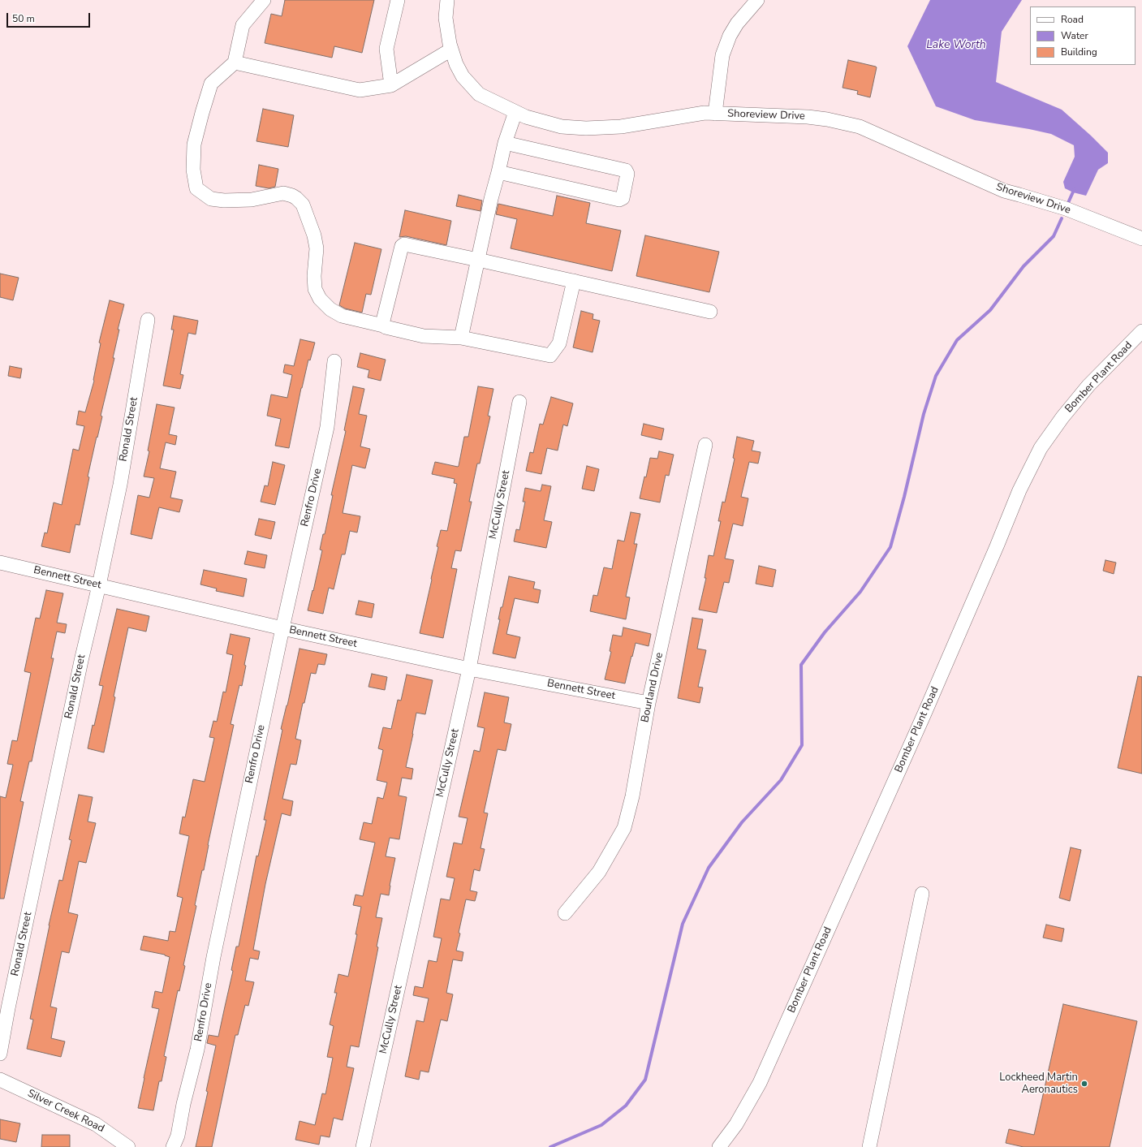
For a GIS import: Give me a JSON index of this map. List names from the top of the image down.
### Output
{
  "streets": {
    "street": [
      "Shoreview Drive",
      "Bomber Plant Road",
      "Ronald Street",
      "Renfro Drive",
      "McCully Street",
      "Bennett Street",
      "Bourland Drive",
      "Silver Creek Road"
    ]
  },
  "crossings": [
    ["Ronald Street", "Bennett Street"],
    ["Renfro Drive", "Bennett Street"],
    ["McCully Street", "Bennett Street"],
    ["Bennett Street", "Bourland Drive"]
  ],
  "water": ["Lake Worth"],
  "places": ["Lockheed Martin Aeronautics"],
  "legend": ["Road", "Water", "Building"],
  "scale_bar": "50 m"
}
